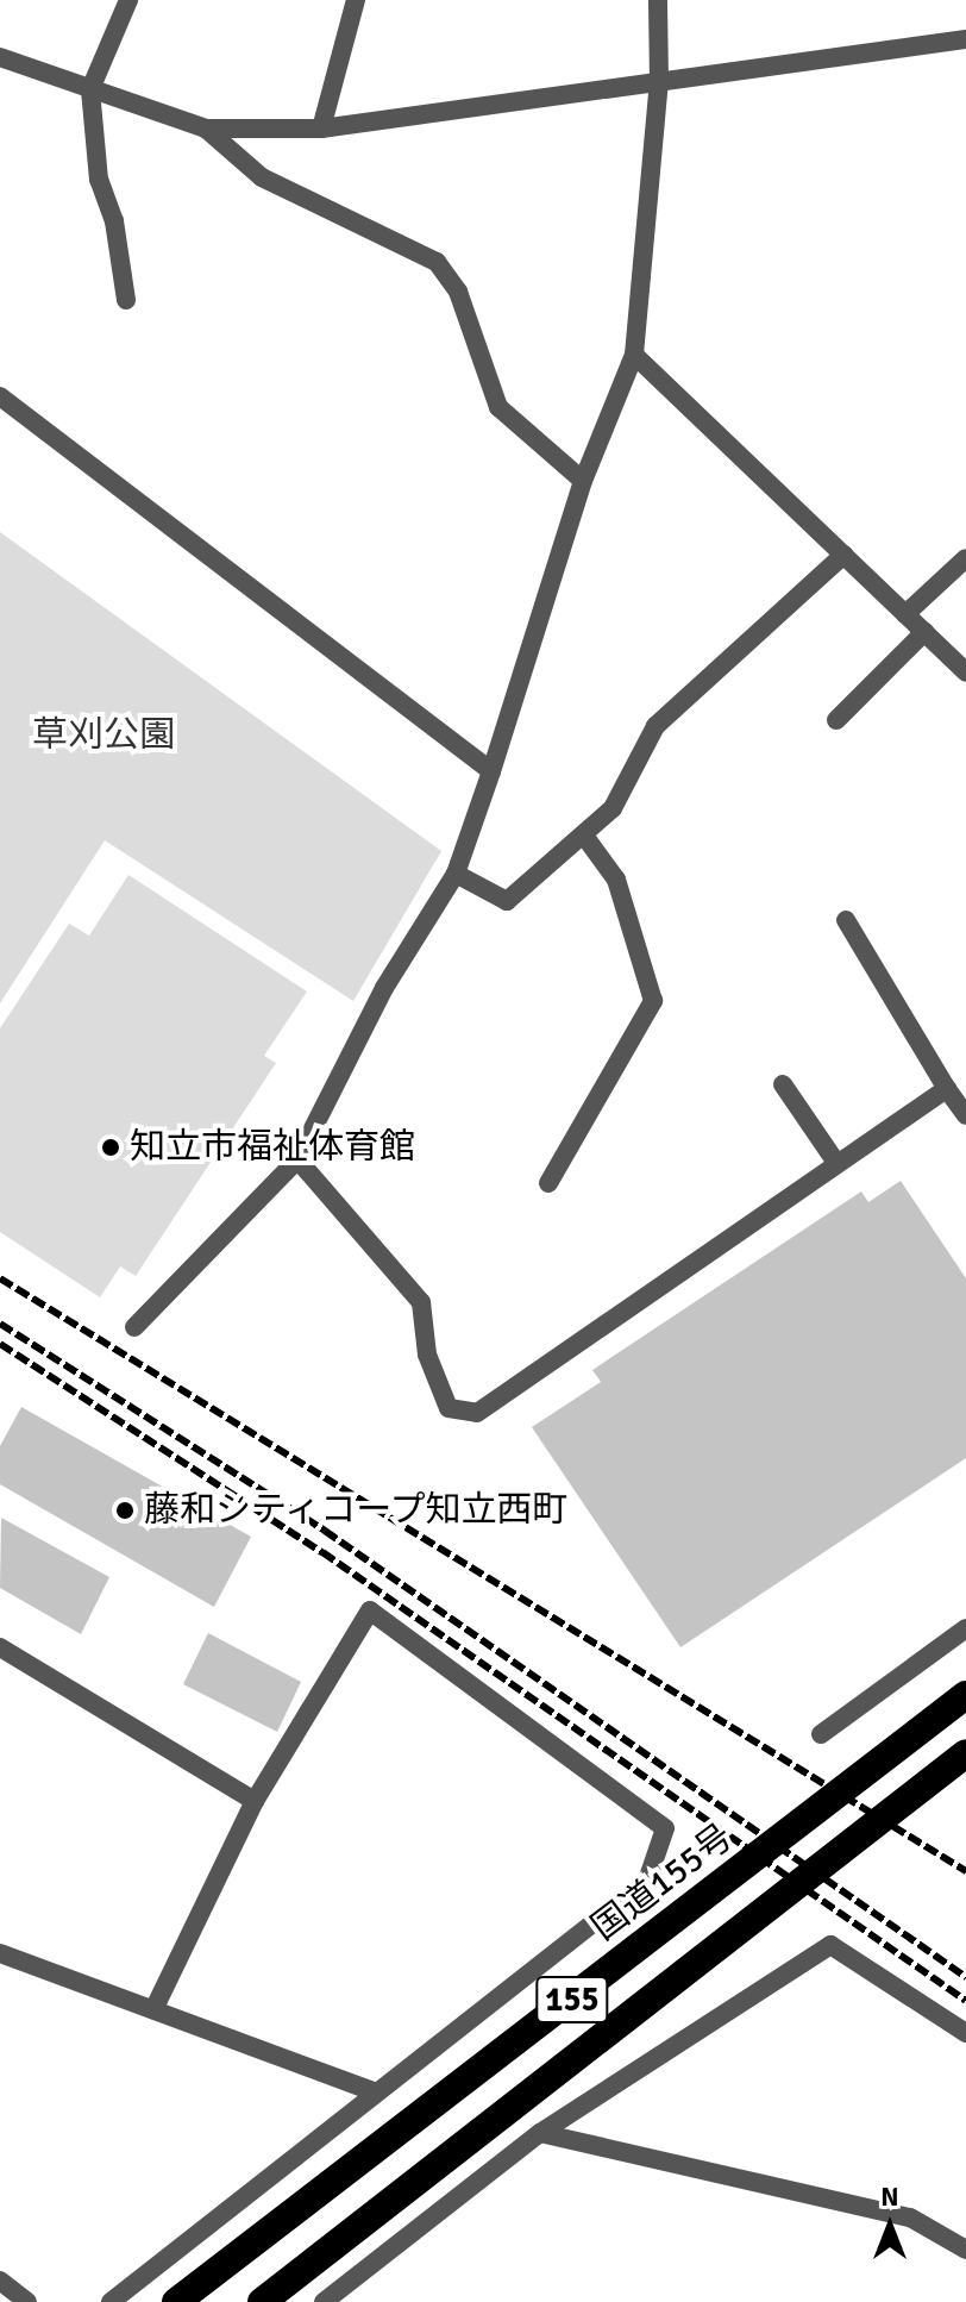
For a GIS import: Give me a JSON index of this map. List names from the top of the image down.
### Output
{
  "streets": {
    "highway": ["国道155号", "155"]
  },
  "parks": ["草刈公園"],
  "places": ["知立市福祉体育館", "藤和シティコープ知立西町"],
  "north": "top"
}
